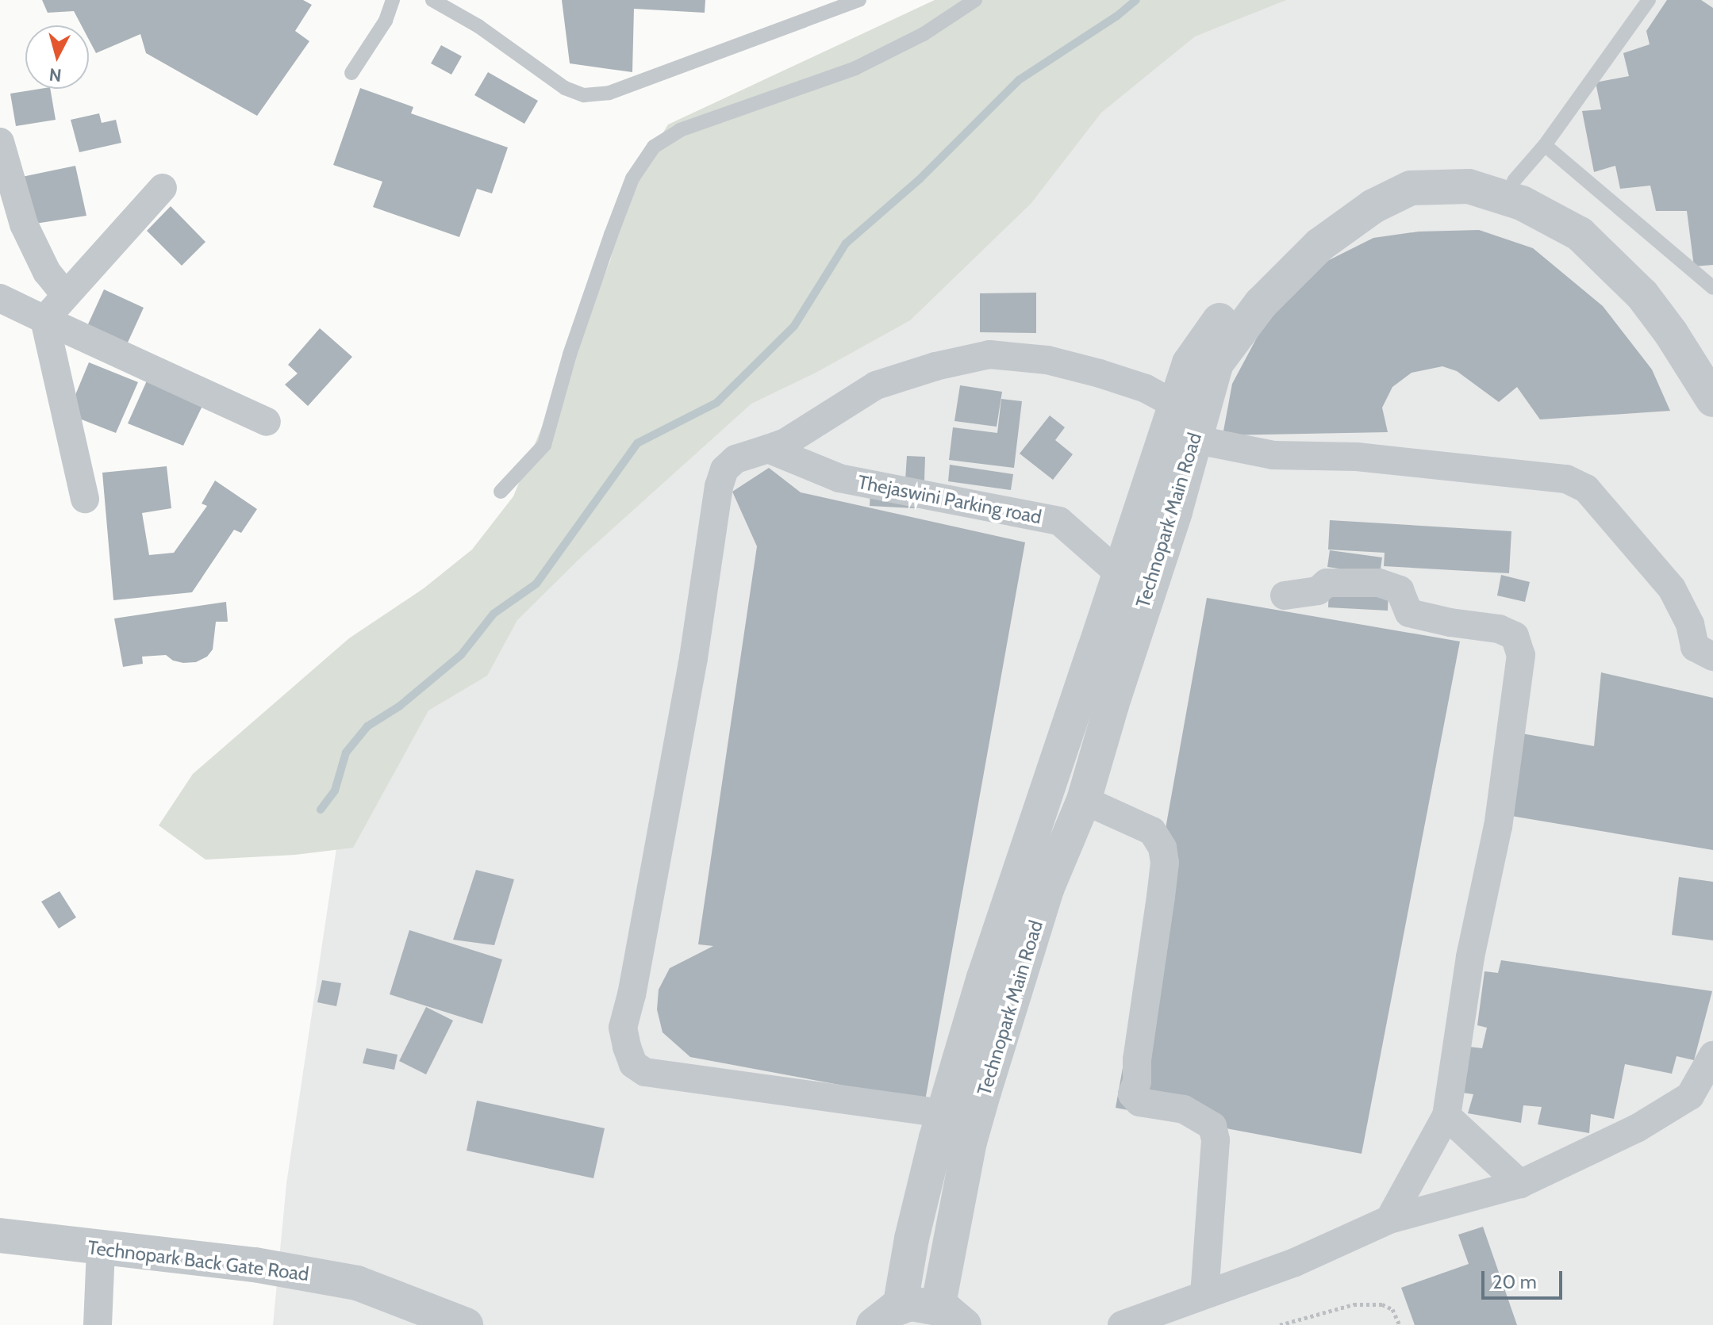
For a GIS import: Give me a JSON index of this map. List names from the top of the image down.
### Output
{
  "streets": {
    "street": ["Thejaswini Parking road", "Technopark Main Road", "Technopark Back Gate Road"]
  },
  "crossings": [
    ["Thejaswini Parking road", "Technopark Main Road"]
  ],
  "scale_bar": "20 m",
  "north": "bottom"
}
